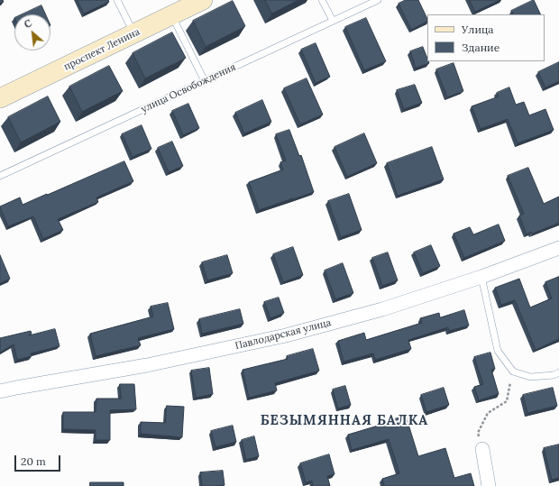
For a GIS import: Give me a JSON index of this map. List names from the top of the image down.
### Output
{
  "streets": {
    "main road": ["проспект Ленина"],
    "street": ["Павлодарская улица"],
    "lane": ["улица Освобождения"]
  },
  "districts": ["БЕЗЫМЯННАЯ БАЛКА"],
  "legend": ["Улица", "Здание"],
  "scale_bar": "20 m",
  "north": "top left"
}
